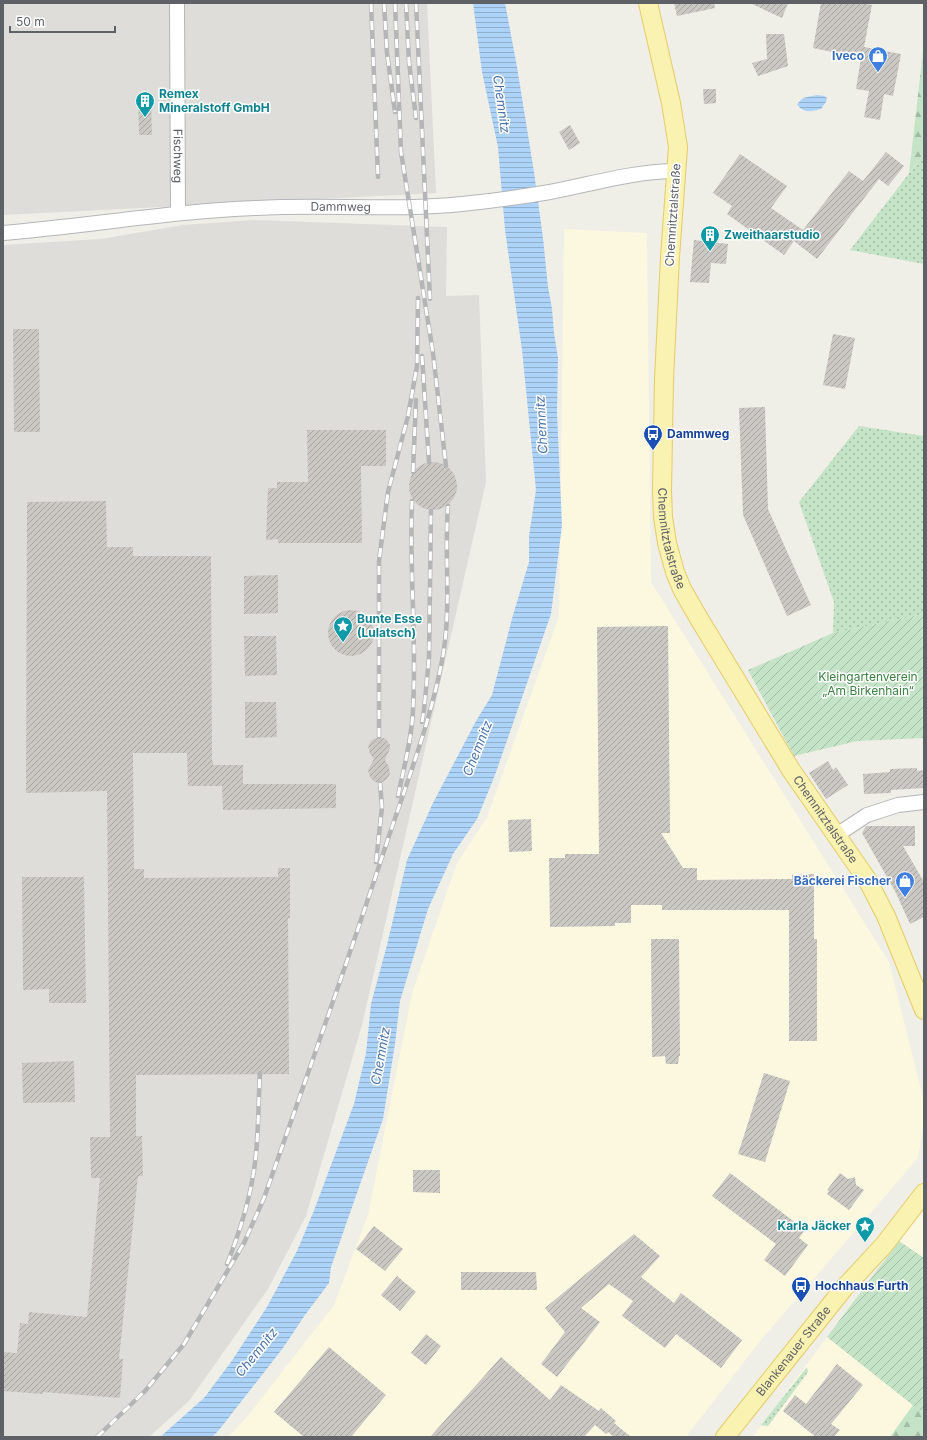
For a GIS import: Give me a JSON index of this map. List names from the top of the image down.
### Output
{
  "streets": {
    "main road": ["Chemnitztalstraße", "Blankenauer Straße"],
    "street": ["Fischweg", "Dammweg"]
  },
  "crossings": [
    ["Fischweg", "Dammweg"],
    ["Dammweg", "Chemnitztalstraße"]
  ],
  "water": ["Chemnitz"],
  "parks": ["Kleingartenverein „Am Birkenhain“"],
  "places": {
    "shop": ["Iveco", "Bäckerei Fischer"],
    "building": ["Remex Mineralstoff GmbH", "Zweithaarstudio"],
    "bus stop": ["Dammweg", "Hochhaus Furth"],
    "place": ["Bunte Esse (Lulatsch)", "Karla Jäcker"]
  },
  "scale_bar": "50 m"
}
